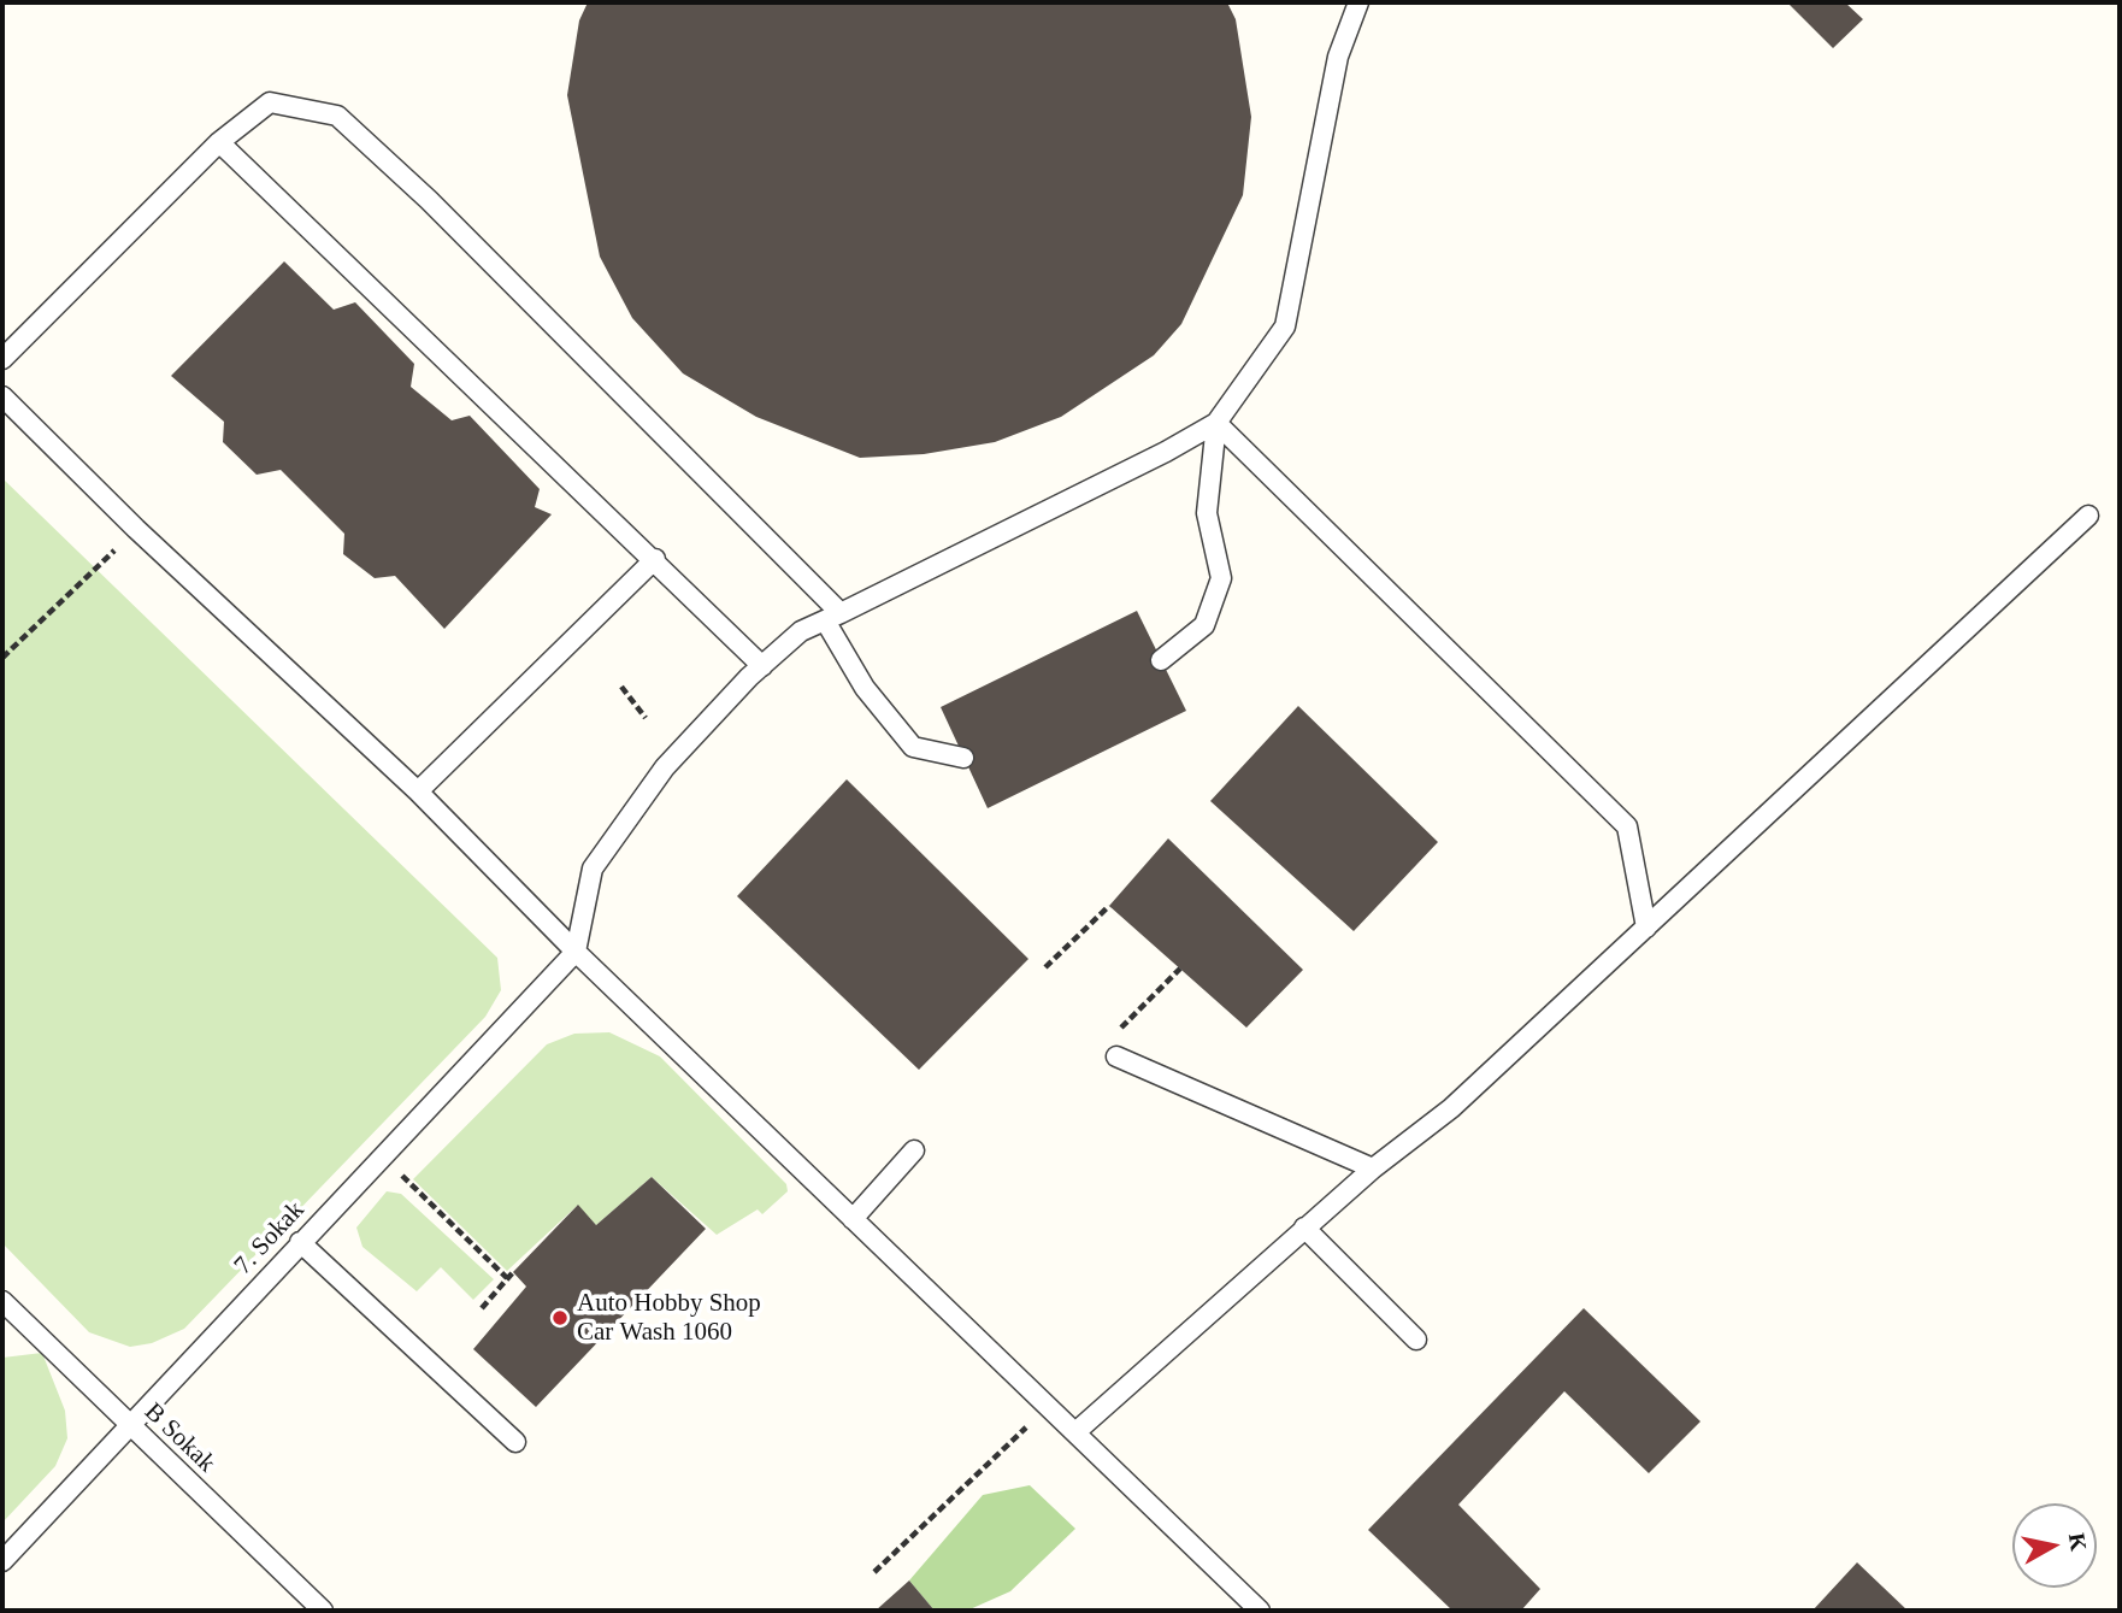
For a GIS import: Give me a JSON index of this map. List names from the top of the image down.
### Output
{
  "streets": {
    "lane": ["7. Sokak", "B Sokak"]
  },
  "crossings": [
    ["7. Sokak", "B Sokak"]
  ],
  "places": ["Auto Hobby Shop Car Wash 1060"],
  "north": "right"
}
